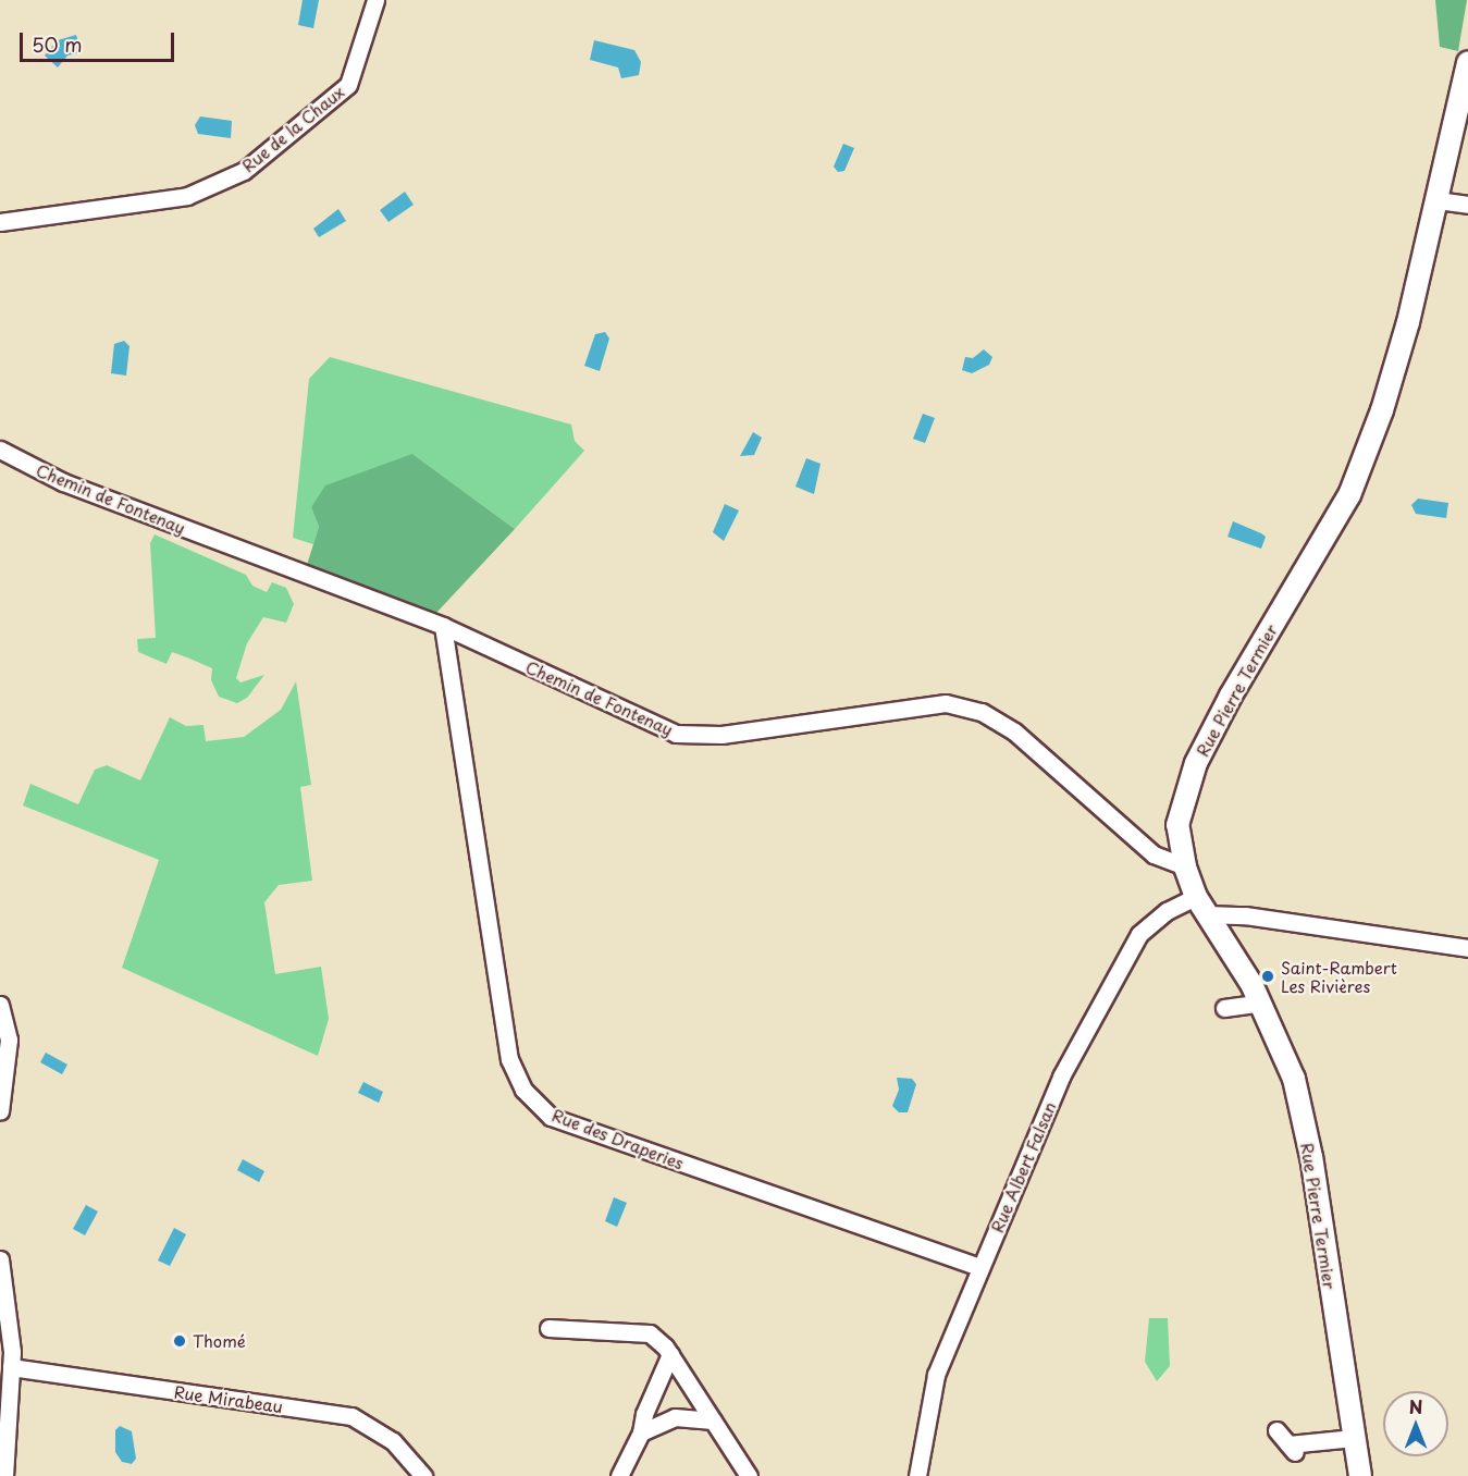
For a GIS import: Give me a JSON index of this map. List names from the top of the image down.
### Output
{
  "streets": {
    "street": [
      "Rue de la Chaux",
      "Chemin de Fontenay",
      "Rue Pierre Termier",
      "Rue des Draperies",
      "Rue Albert Falsan",
      "Rue Mirabeau"
    ]
  },
  "crossings": [
    ["Chemin de Fontenay", "Rue Pierre Termier"],
    ["Chemin de Fontenay", "Rue des Draperies"],
    ["Rue Pierre Termier", "Rue Albert Falsan"],
    ["Rue des Draperies", "Rue Albert Falsan"]
  ],
  "places": ["Saint-Rambert Les Rivières", "Thomé"],
  "scale_bar": "50 m",
  "north": "top"
}
